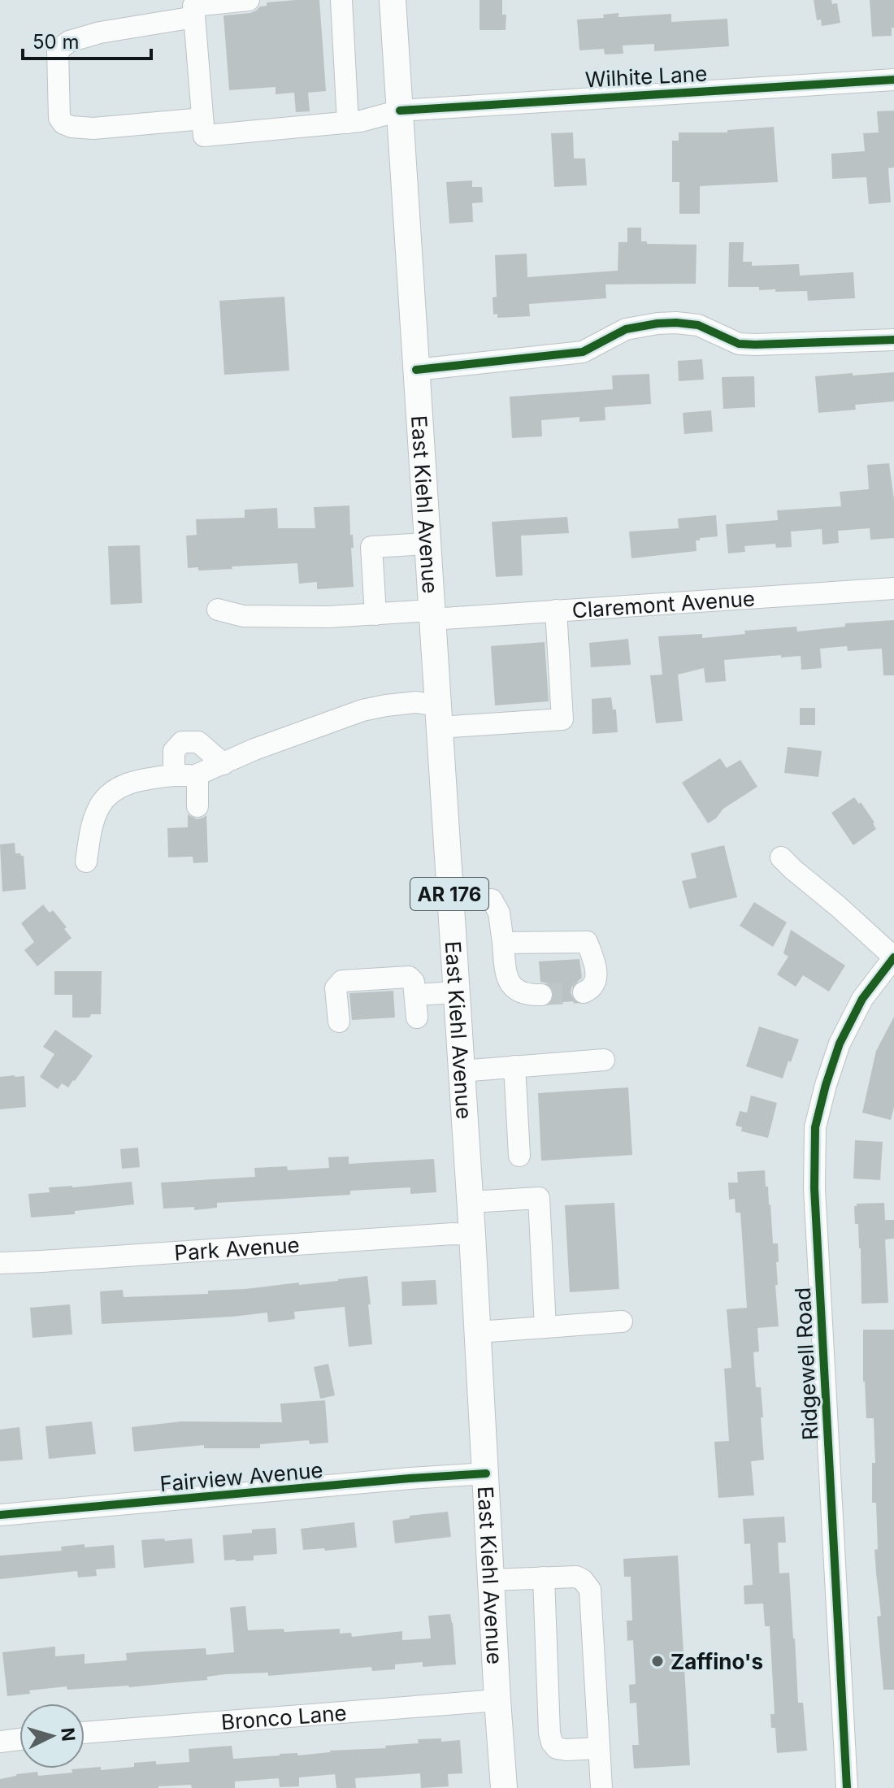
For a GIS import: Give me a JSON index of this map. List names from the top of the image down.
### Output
{
  "streets": {
    "main road": ["East Kiehl Avenue", "AR 176"],
    "street": [
      "Wilhite Lane",
      "Claremont Avenue",
      "Park Avenue",
      "Ridgewell Road",
      "Fairview Avenue",
      "Bronco Lane"
    ]
  },
  "crossings": [
    ["Wilhite Lane", "East Kiehl Avenue"],
    ["East Kiehl Avenue", "Claremont Avenue"],
    ["East Kiehl Avenue", "Park Avenue"],
    ["East Kiehl Avenue", "Fairview Avenue"],
    ["East Kiehl Avenue", "Bronco Lane"]
  ],
  "places": ["Zaffino's"],
  "scale_bar": "50 m",
  "north": "right"
}
